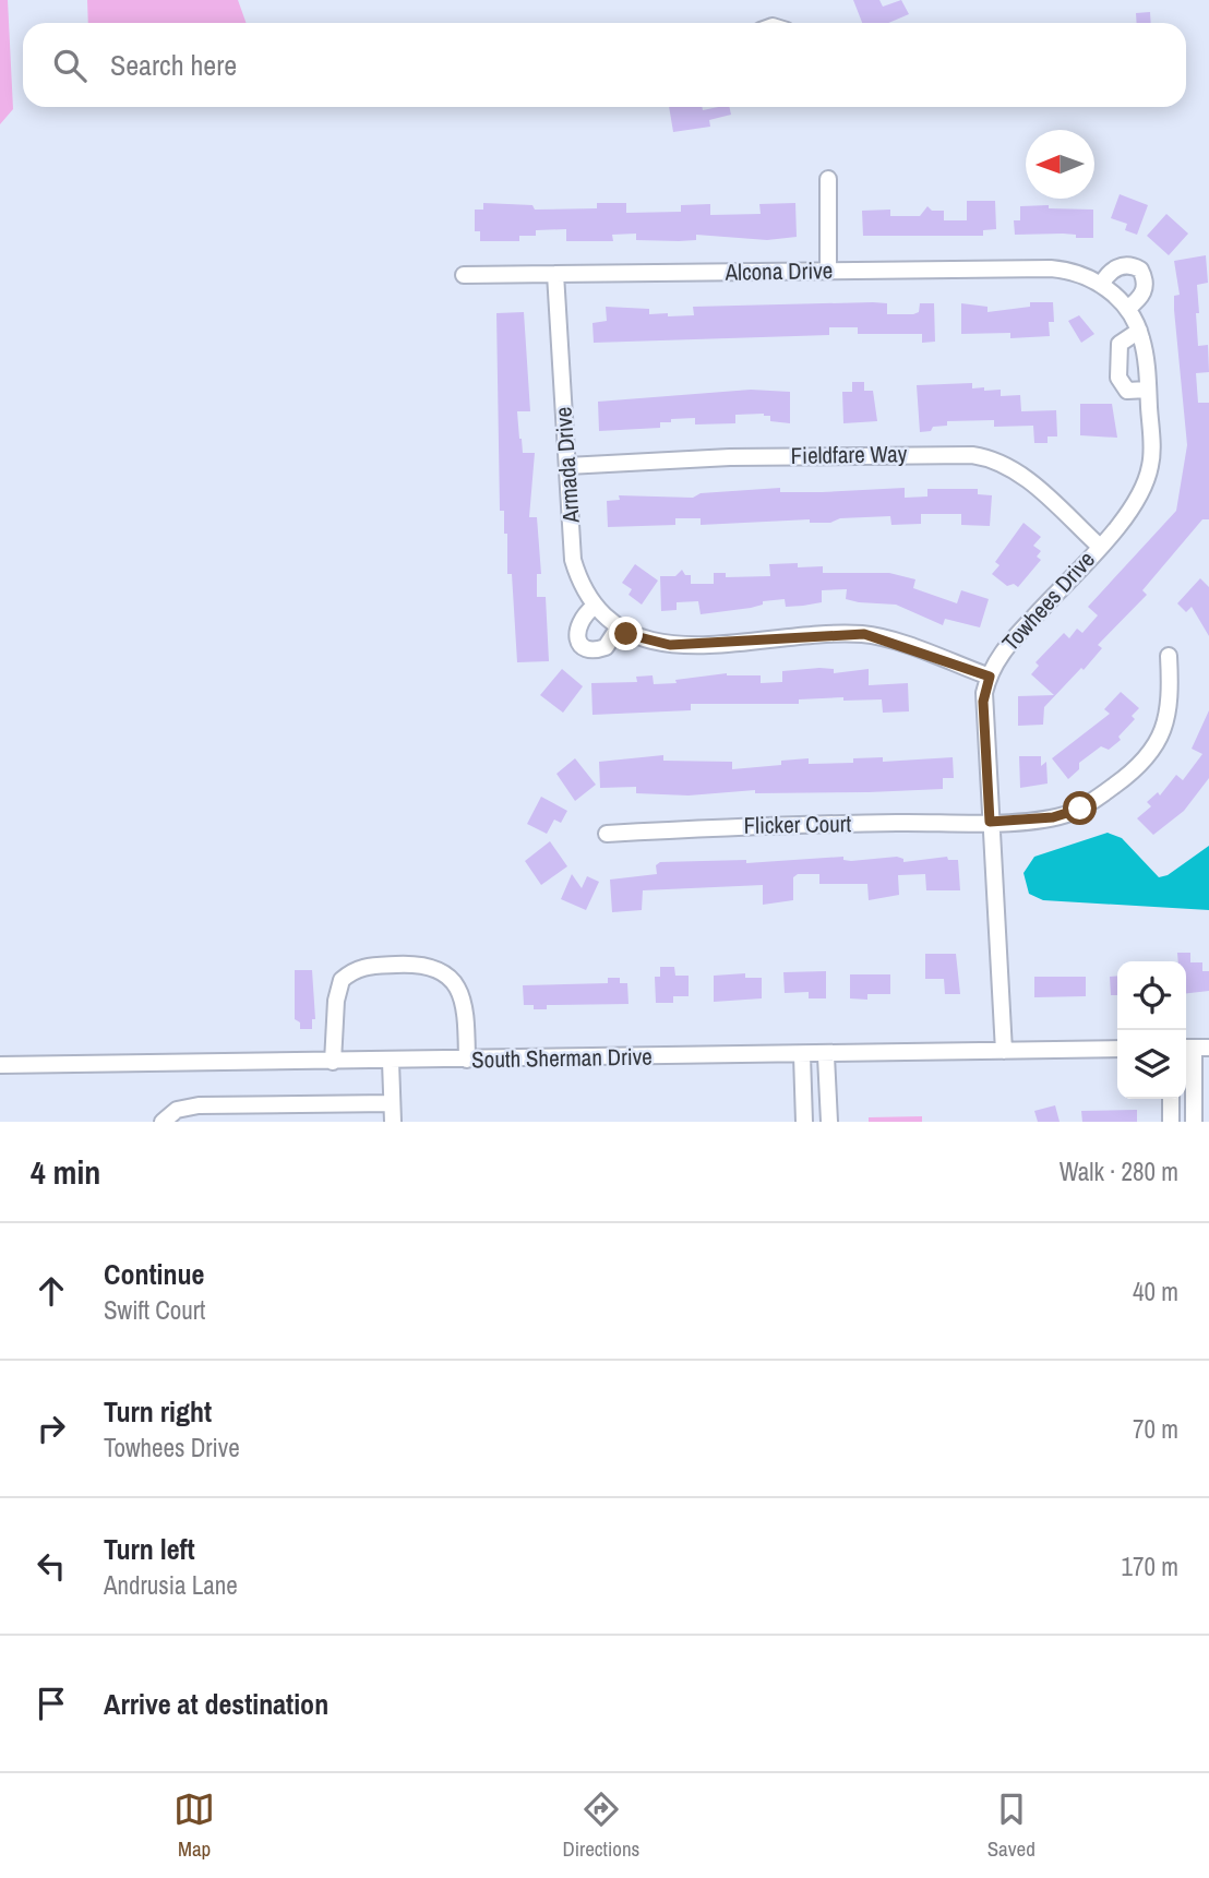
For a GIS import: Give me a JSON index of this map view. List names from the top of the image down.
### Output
{
  "streets": {
    "street": [
      "Alcona Drive",
      "Fieldfare Way",
      "Armada Drive",
      "Towhees Drive",
      "Flicker Court",
      "South Sherman Drive"
    ]
  },
  "crossings": [
    ["Alcona Drive", "Armada Drive"],
    ["Alcona Drive", "Towhees Drive"],
    ["Fieldfare Way", "Armada Drive"],
    ["Fieldfare Way", "Towhees Drive"],
    ["Towhees Drive", "Flicker Court"],
    ["Towhees Drive", "South Sherman Drive"]
  ],
  "north": "left",
  "page": {
    "search": "Search here",
    "heading": ["4 min", "Walk · 280 m"],
    "list": [
      ["Continue", "Swift Court", "40 m"],
      ["Turn right", "Towhees Drive", "70 m"],
      ["Turn left", "Andrusia Lane", "170 m"],
      "Arrive at destination"
    ],
    "nav": ["Map", "Directions", "Saved"]
  }
}
